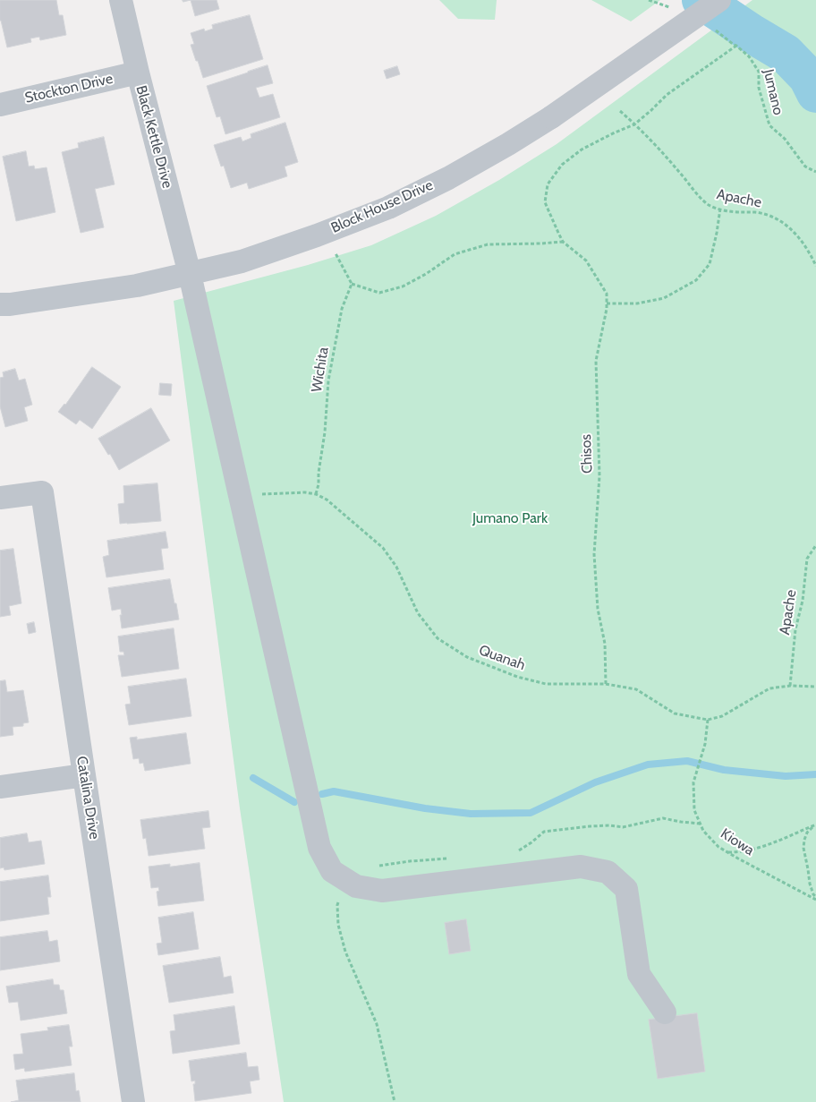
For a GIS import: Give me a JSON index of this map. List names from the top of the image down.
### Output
{
  "streets": {
    "street": [
      "Stockton Drive",
      "Black Kettle Drive",
      "Block House Drive",
      "Catalina Drive"
    ],
    "path": [
      "Jumano",
      "Apache",
      "Wichita",
      "Chisos",
      "Quanah",
      "Kiowa"
    ]
  },
  "crossings": [
    ["Stockton Drive", "Black Kettle Drive"],
    ["Black Kettle Drive", "Block House Drive"],
    ["Black Kettle Drive", "Quanah"],
    ["Wichita", "Quanah"],
    ["Chisos", "Quanah"],
    ["Quanah", "Kiowa"]
  ],
  "parks": ["Jumano Park"]
}
